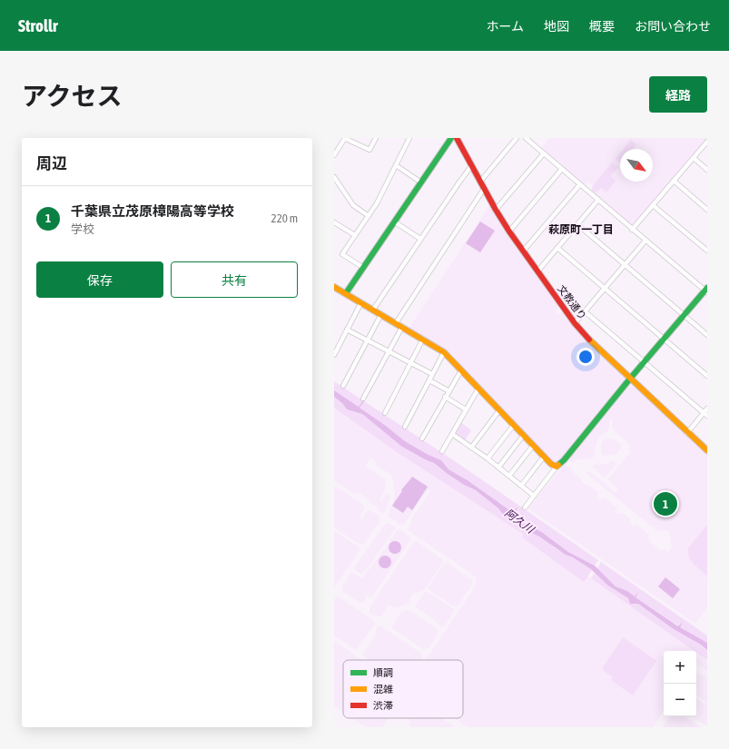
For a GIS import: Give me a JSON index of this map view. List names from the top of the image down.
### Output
{
  "streets": {
    "street": ["文教通り"]
  },
  "districts": ["萩原町一丁目"],
  "water": ["阿久川"],
  "legend": ["順調", "混雑", "渋滞"],
  "north": "bottom right",
  "page": {
    "header": "Strollr",
    "nav": [
      "ホーム",
      "地図",
      "概要",
      "お問い合わせ"
    ],
    "title": "アクセス",
    "buttons": [
      "経路",
      ["保存", "共有"]
    ],
    "heading": "周辺",
    "list": [
      {
        "mark": "1",
        "name": "千葉県立茂原樟陽高等学校",
        "note": "学校",
        "value": "220 m"
      }
    ],
    "pins": "1",
    "map_buttons": ["+", "−"]
  }
}
